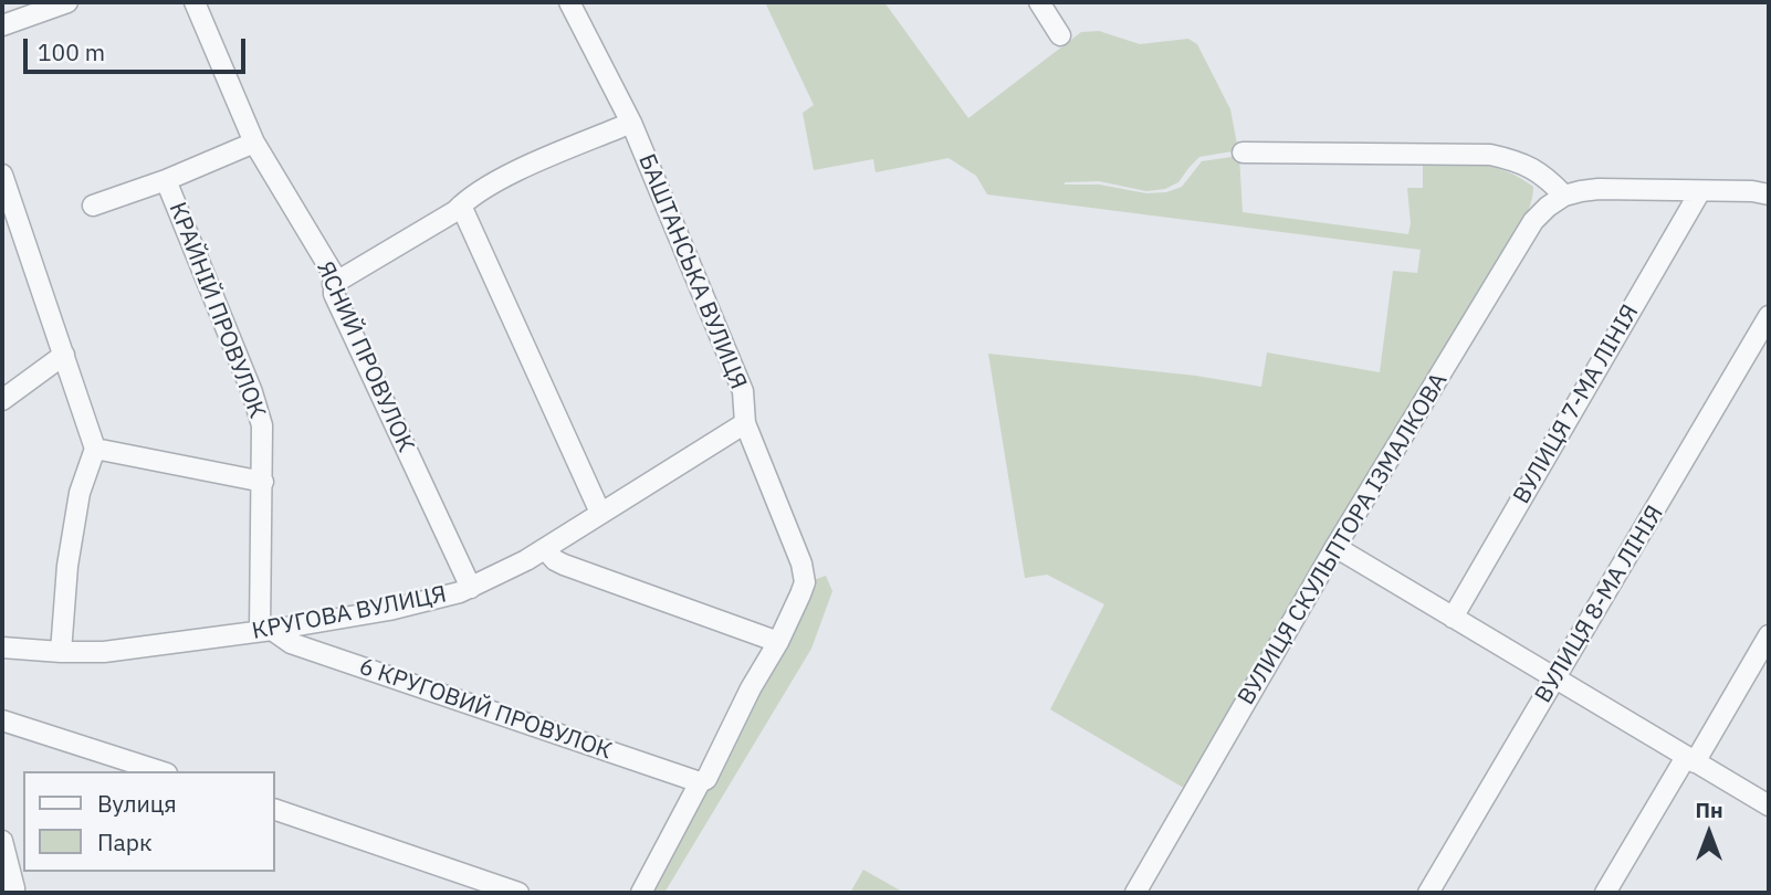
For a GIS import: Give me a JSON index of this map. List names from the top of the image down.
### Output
{
  "streets": {
    "street": [
      "БАШТАНСЬКА ВУЛИЦЯ",
      "КРАЙНІЙ ПРОВУЛОК",
      "ЯСНИЙ ПРОВУЛОК",
      "ВУЛИЦЯ 7-МА ЛІНІЯ",
      "ВУЛИЦЯ СКУЛЬПТОРА ІЗМАЛКОВА",
      "ВУЛИЦЯ 8-МА ЛІНІЯ",
      "КРУГОВА ВУЛИЦЯ",
      "6 КРУГОВИЙ ПРОВУЛОК"
    ]
  },
  "crossings": [
    ["БАШТАНСЬКА ВУЛИЦЯ", "КРУГОВА ВУЛИЦЯ"],
    ["КРАЙНІЙ ПРОВУЛОК", "ЯСНИЙ ПРОВУЛОК"],
    ["КРАЙНІЙ ПРОВУЛОК", "КРУГОВА ВУЛИЦЯ"],
    ["КРАЙНІЙ ПРОВУЛОК", "6 КРУГОВИЙ ПРОВУЛОК"],
    ["ЯСНИЙ ПРОВУЛОК", "КРУГОВА ВУЛИЦЯ"],
    ["КРУГОВА ВУЛИЦЯ", "6 КРУГОВИЙ ПРОВУЛОК"]
  ],
  "legend": ["Вулиця", "Парк"],
  "scale_bar": "100 m",
  "north": "top"
}
